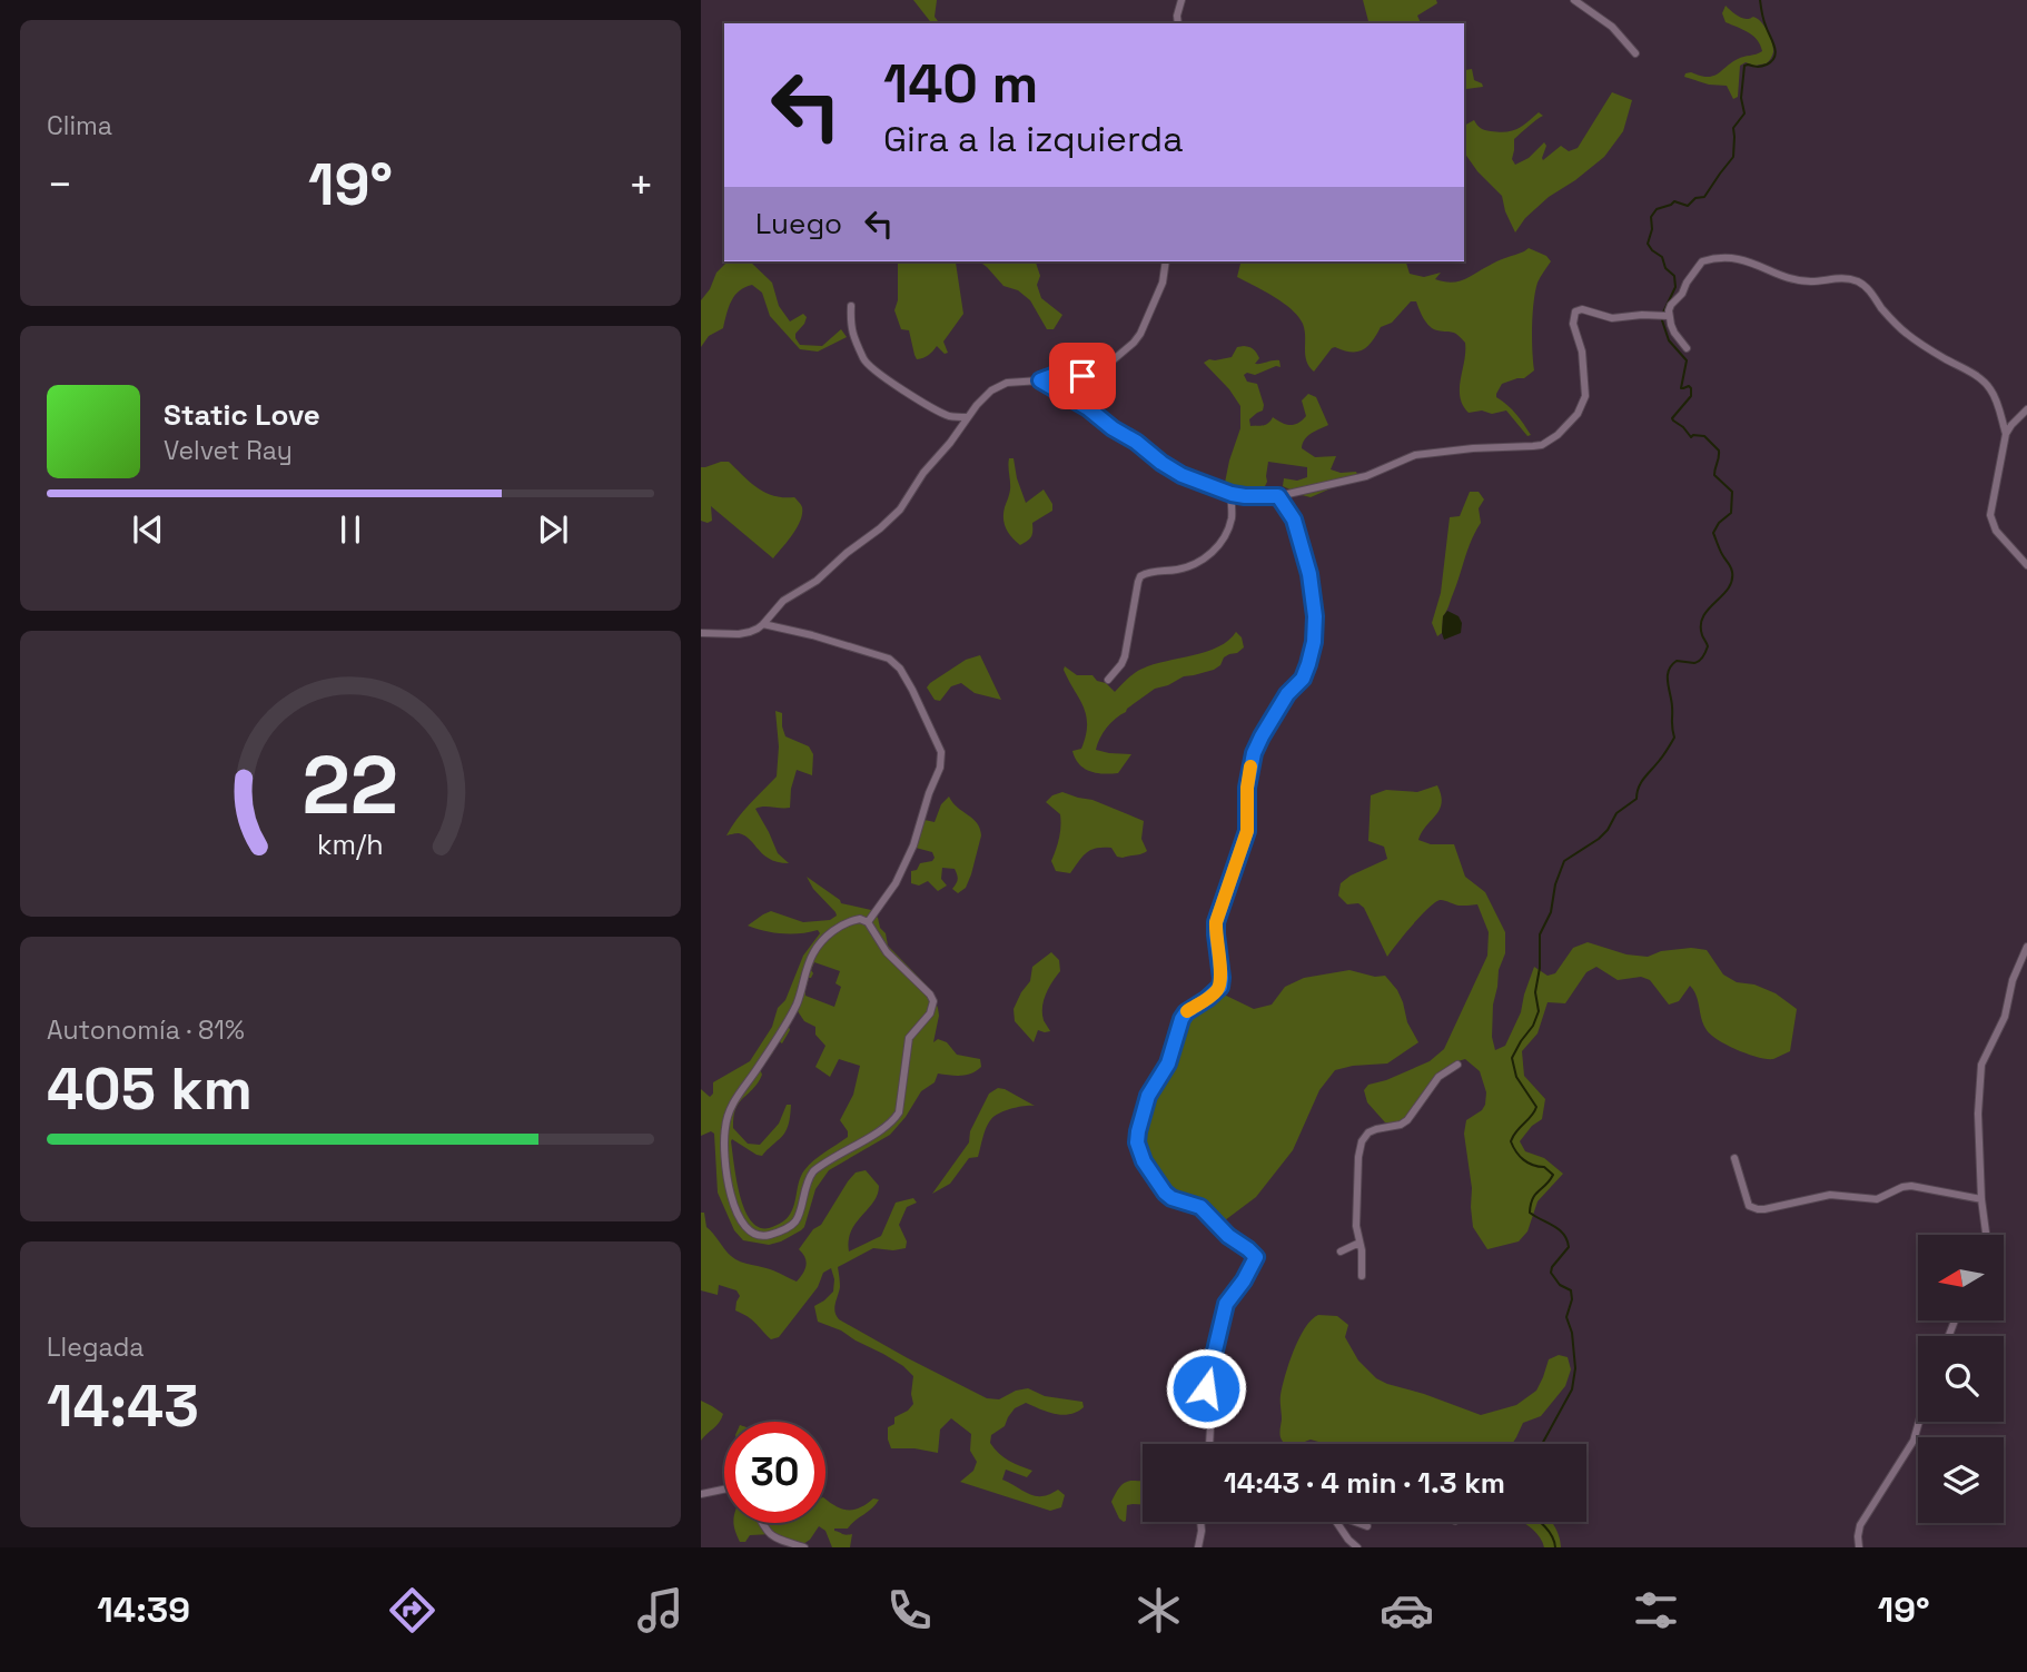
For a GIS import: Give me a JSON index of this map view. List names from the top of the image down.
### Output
{
  "north": "left",
  "page": {
    "tile": [
      "Clima",
      ["Autonomía · 81%", "405 km"],
      ["Llegada", "14:43"]
    ],
    "turn": ["140 m", "Gira a la izquierda"],
    "heat": ["−", "19°", "+"],
    "then": "Luego",
    "song": ["Static Love", "Velvet Ray"],
    "limit": "30",
    "trip": "14:43 · 4 min · 1.3 km",
    "tabs": ["14:39", "19°"],
    "gauge": ["22", "km/h"]
  }
}
